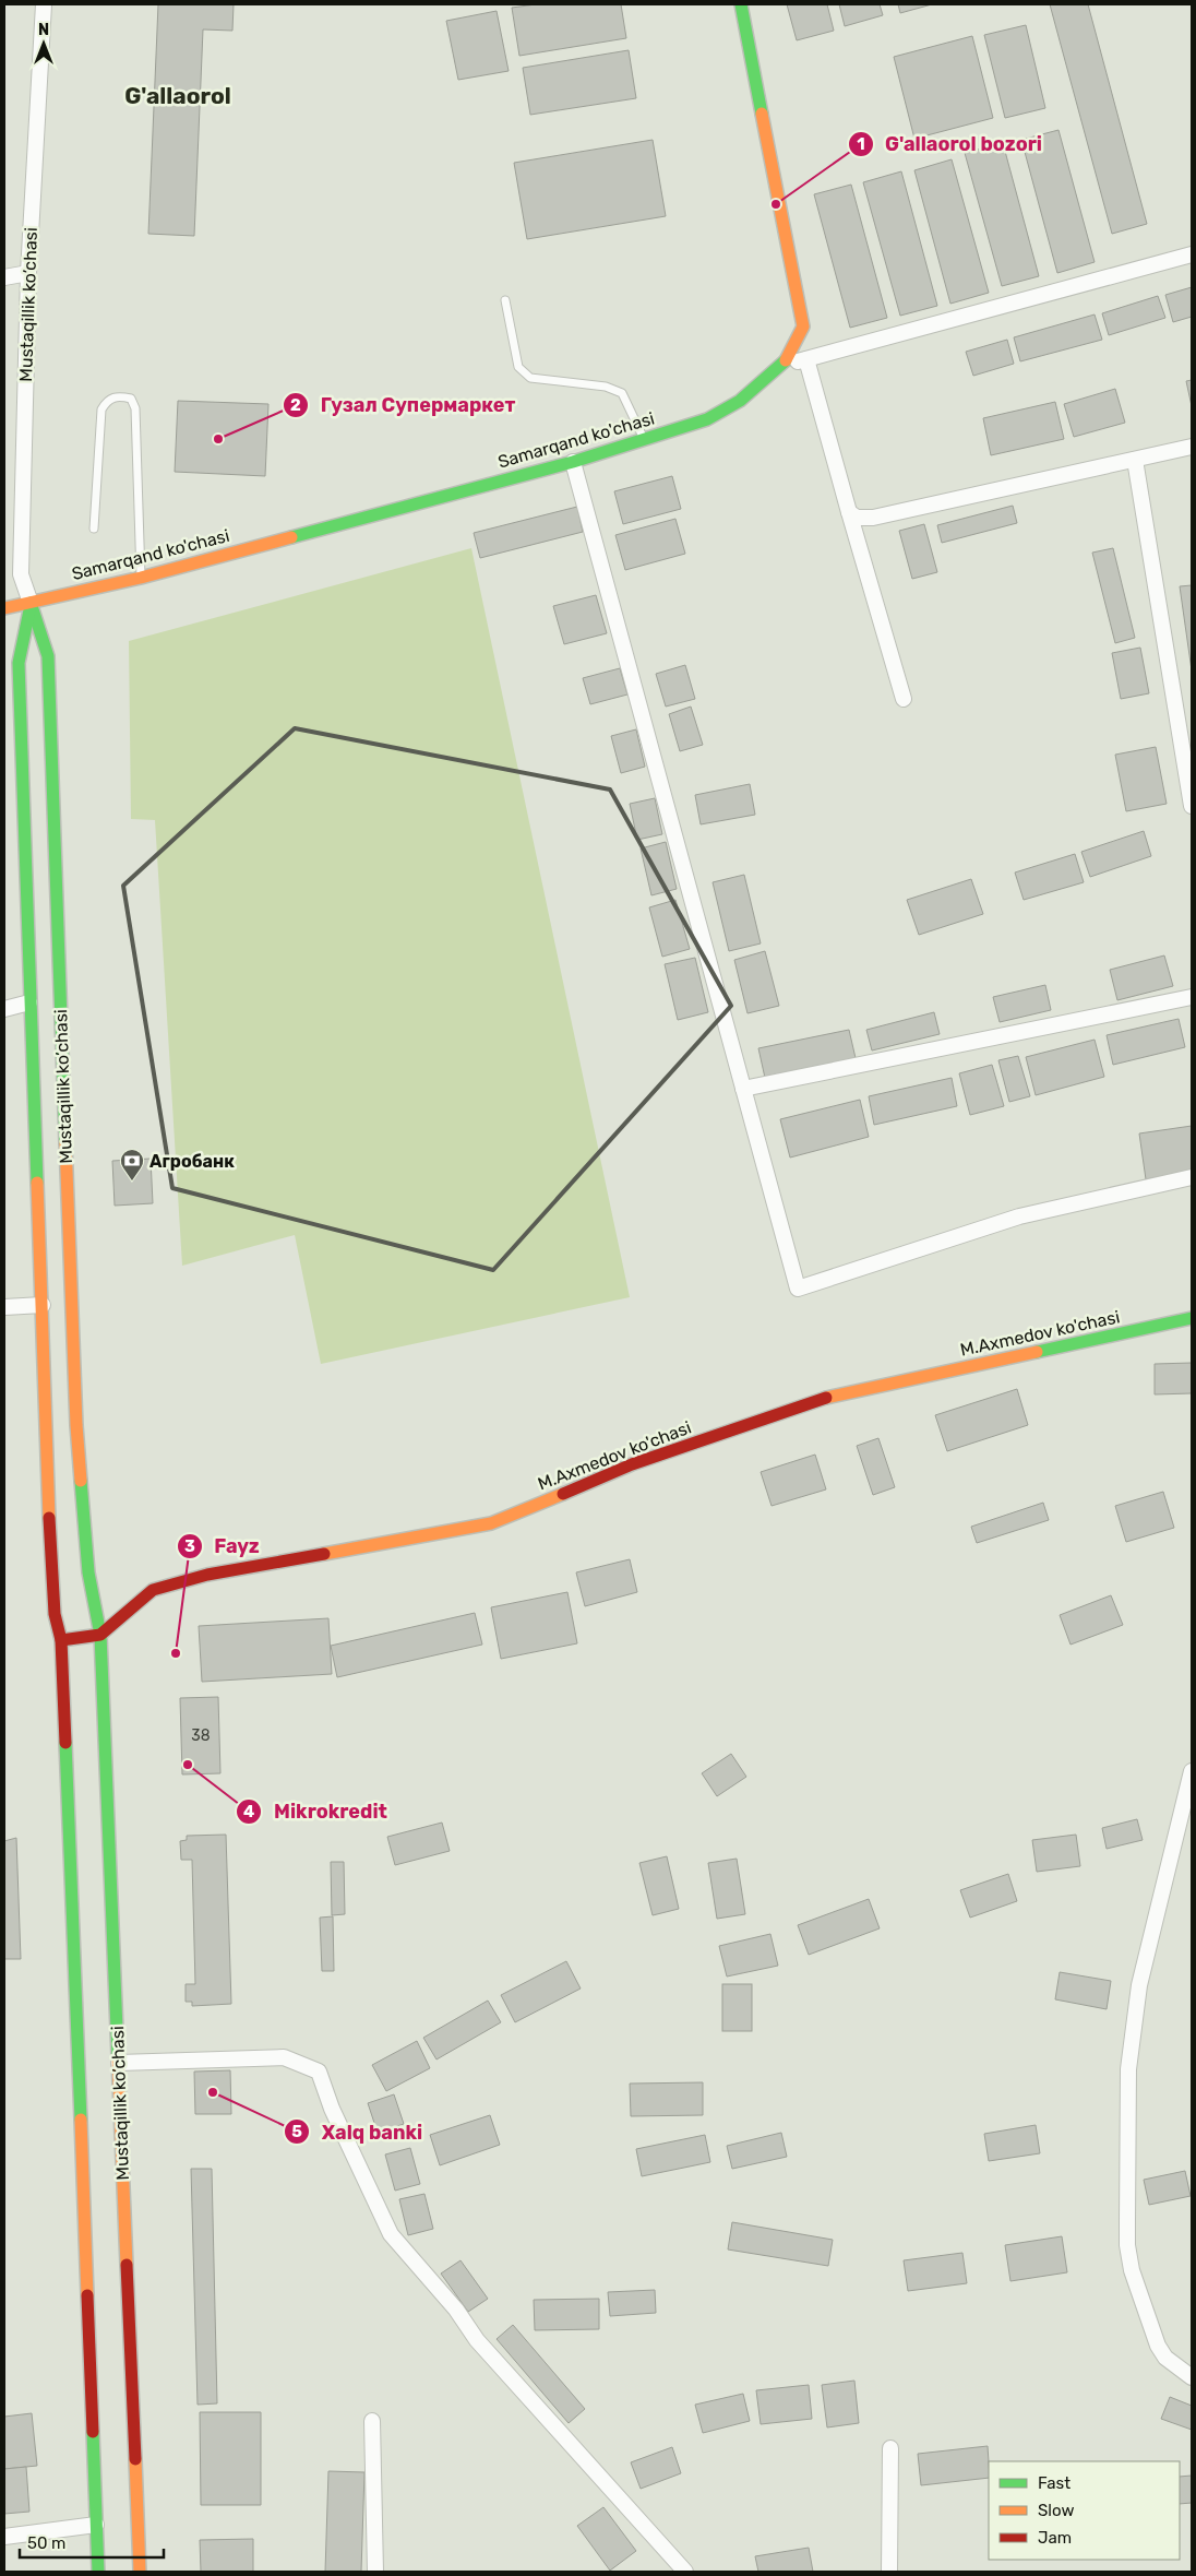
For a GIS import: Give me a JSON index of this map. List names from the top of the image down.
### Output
{
  "streets": {
    "street": ["Mustaqillik ko’chasi", "Samarqand ko'chasi", "M.Axmedov ko'chasi"]
  },
  "crossings": [
    ["Mustaqillik ko’chasi", "Samarqand ko'chasi"],
    ["Mustaqillik ko’chasi", "M.Axmedov ko'chasi"]
  ],
  "districts": ["G'allaorol"],
  "places": {
    "other": [
      "G'allaorol bozori",
      "Гузал Супермаркет",
      "Fayz",
      "Mikrokredit",
      "Xalq banki"
    ],
    "bank": ["Агробанк"]
  },
  "house_numbers": ["38"],
  "legend": ["Fast", "Slow", "Jam"],
  "scale_bar": "50 m",
  "north": "top"
}
